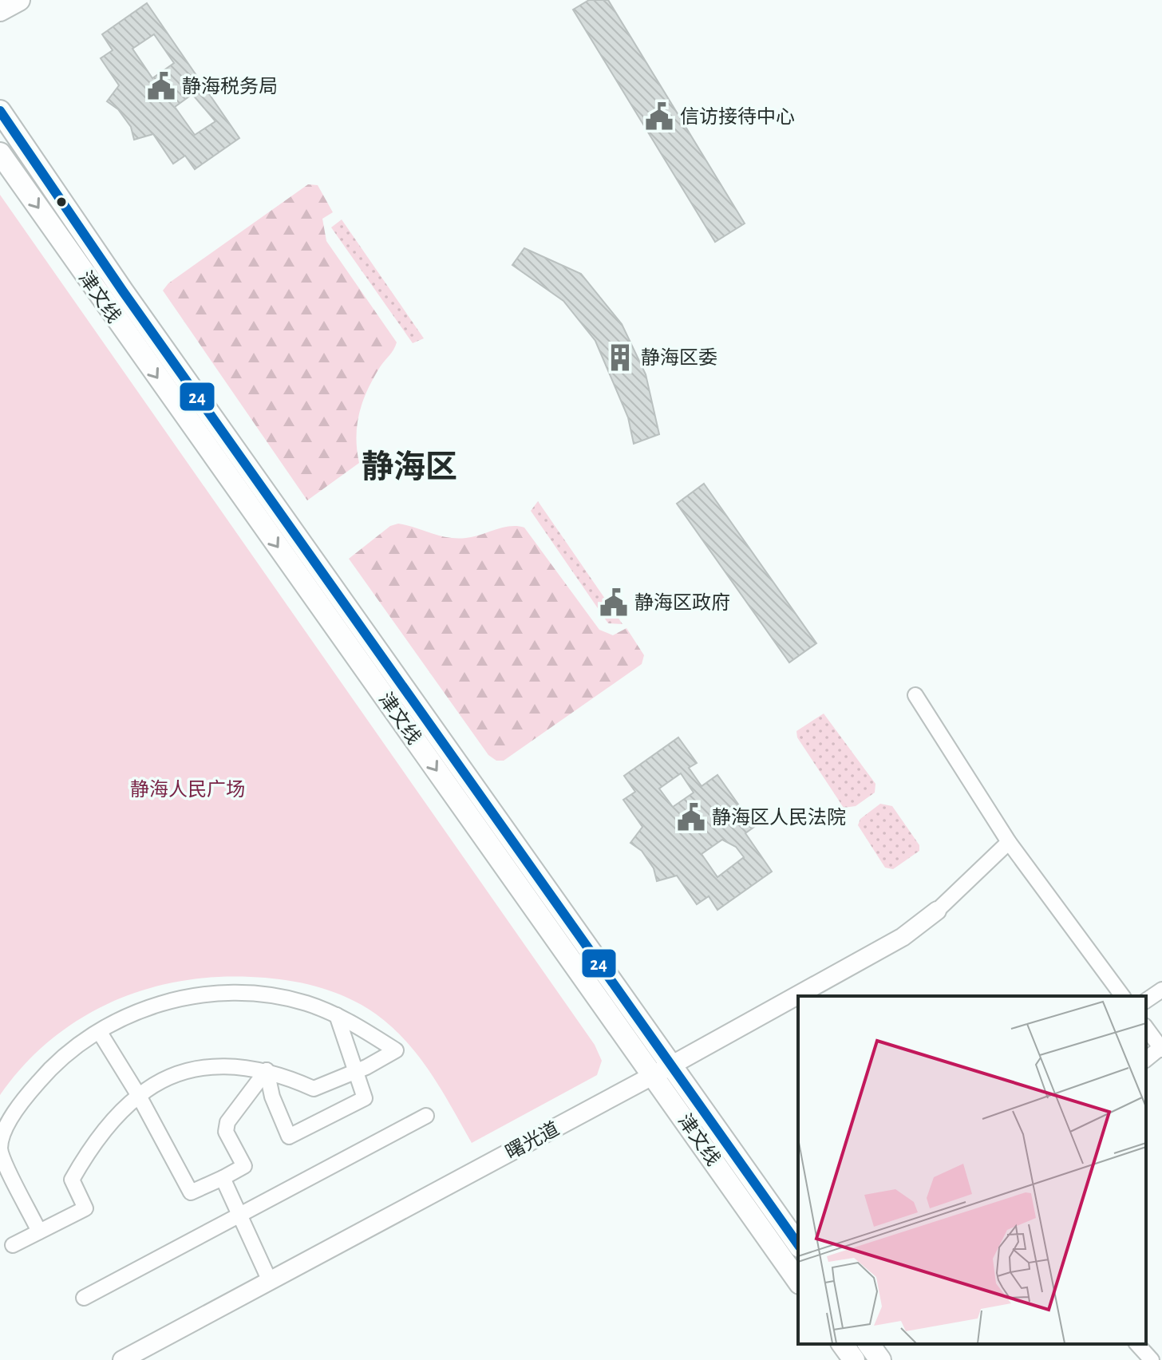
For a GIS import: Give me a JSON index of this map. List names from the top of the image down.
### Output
{
  "streets": {
    "main road": ["津文线"],
    "street": ["曙光道"]
  },
  "crossings": [
    ["津文线", "曙光道"]
  ],
  "districts": ["静海区"],
  "parks": ["静海人民广场"],
  "places": {
    "public building": [
      "静海税务局",
      "信访接待中心",
      "静海区政府",
      "静海区人民法院"
    ],
    "building": ["静海区委"]
  },
  "lines": ["transit line 24"]
}
